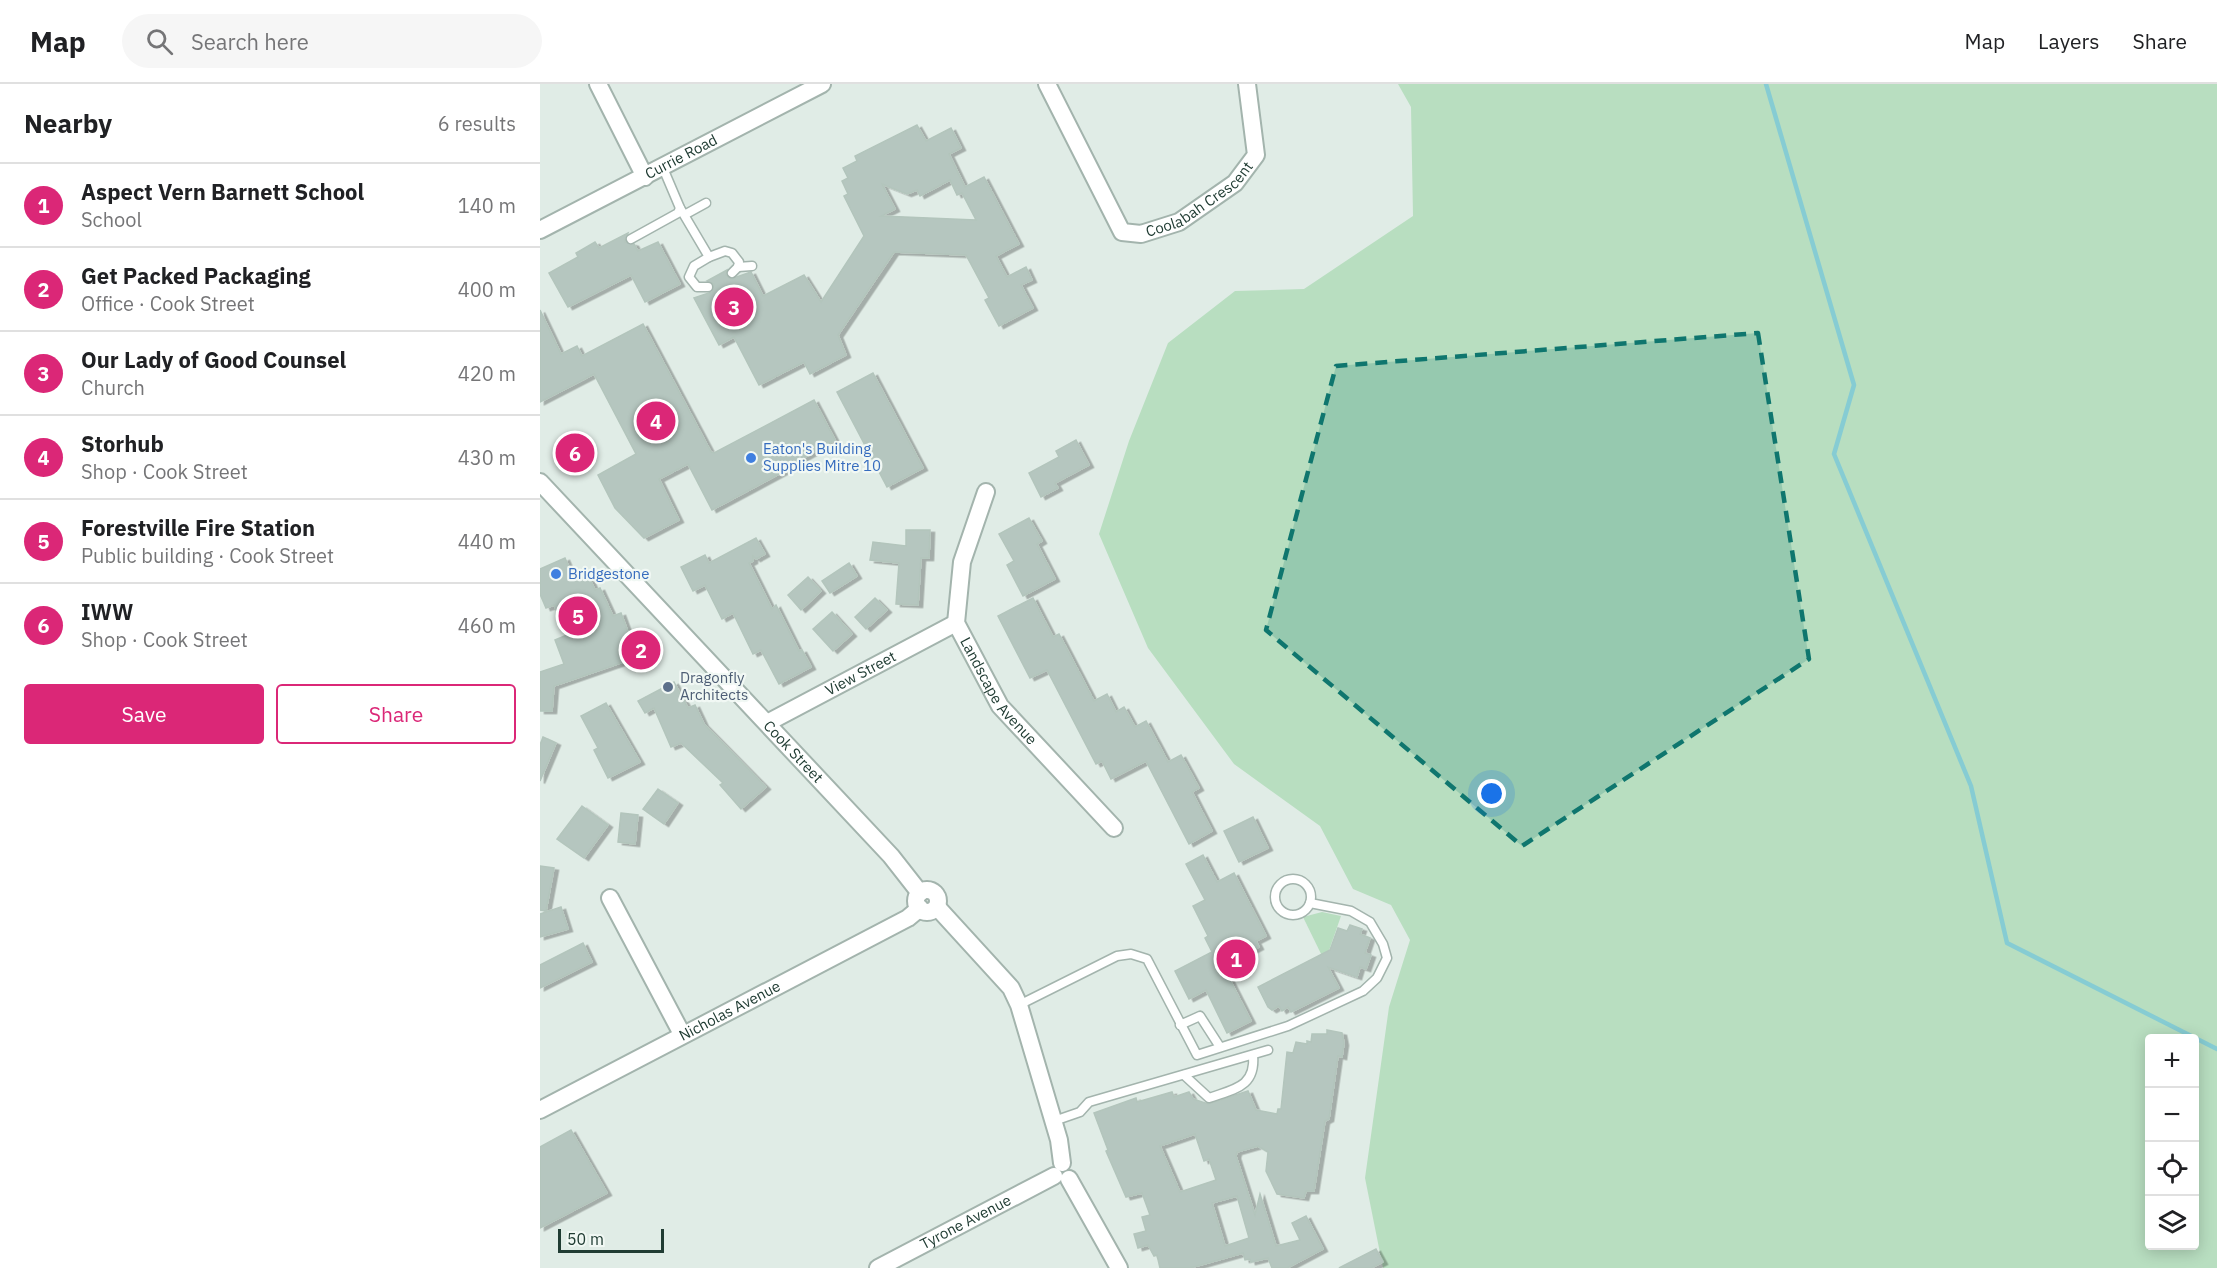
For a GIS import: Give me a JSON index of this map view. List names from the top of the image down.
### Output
{
  "streets": {
    "street": [
      "Currie Road",
      "Coolabah Crescent",
      "View Street",
      "Landscape Avenue",
      "Cook Street",
      "Nicholas Avenue",
      "Tyrone Avenue"
    ]
  },
  "crossings": [
    ["View Street", "Landscape Avenue"],
    ["View Street", "Cook Street"],
    ["Cook Street", "Nicholas Avenue"],
    ["Cook Street", "Tyrone Avenue"]
  ],
  "places": ["Eaton's Building Supplies Mitre 10", "Bridgestone", "Dragonfly Architects"],
  "scale_bar": "50 m",
  "page": {
    "header": "Map",
    "search": "Search here",
    "nav": ["Map", "Layers", "Share"],
    "heading": ["Nearby", "6 results"],
    "list": [
      {
        "mark": "1",
        "name": "Aspect Vern Barnett School",
        "note": "School",
        "value": "140 m"
      },
      {
        "mark": "2",
        "name": "Get Packed Packaging",
        "note": "Office · Cook Street",
        "value": "400 m"
      },
      {
        "mark": "3",
        "name": "Our Lady of Good Counsel",
        "note": "Church",
        "value": "420 m"
      },
      {
        "mark": "4",
        "name": "Storhub",
        "note": "Shop · Cook Street",
        "value": "430 m"
      },
      {
        "mark": "5",
        "name": "Forestville Fire Station",
        "note": "Public building · Cook Street",
        "value": "440 m"
      },
      {
        "mark": "6",
        "name": "IWW",
        "note": "Shop · Cook Street",
        "value": "460 m"
      }
    ],
    "pins": [
      "3",
      "4",
      "6",
      "5",
      "2",
      "1"
    ],
    "buttons": ["Save", "Share"],
    "map_buttons": ["+", "−"],
    "scale": "50 m"
  }
}
